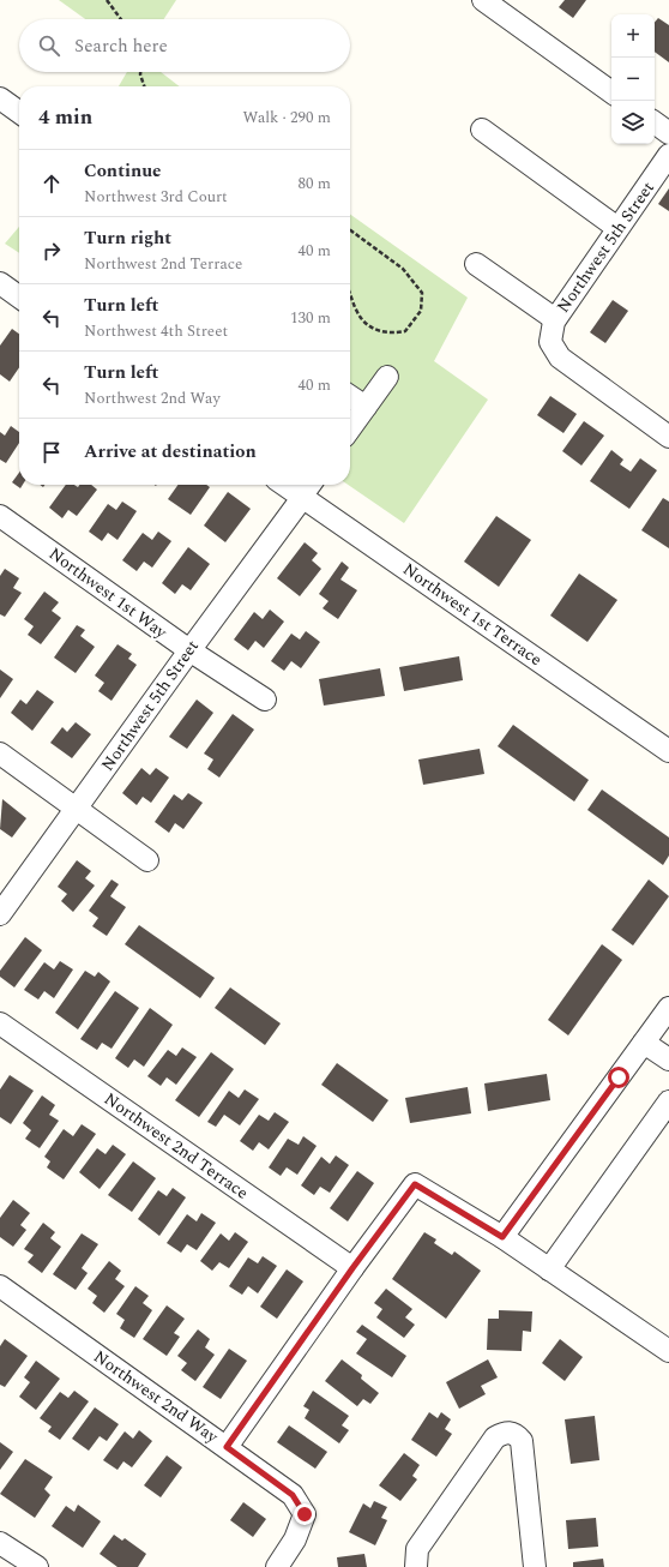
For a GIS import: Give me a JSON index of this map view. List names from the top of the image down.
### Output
{
  "streets": {
    "street": [
      "Northwest 5th Street",
      "Northwest 1st Way",
      "Northwest 1st Terrace",
      "Northwest 2nd Terrace",
      "Northwest 2nd Way"
    ]
  },
  "crossings": [
    ["Northwest 5th Street", "Northwest 1st Way"],
    ["Northwest 5th Street", "Northwest 1st Terrace"]
  ],
  "page": {
    "map_buttons": ["+", "−"],
    "search": "Search here",
    "heading": ["4 min", "Walk · 290 m"],
    "list": [
      ["Continue", "Northwest 3rd Court", "80 m"],
      ["Turn right", "Northwest 2nd Terrace", "40 m"],
      ["Turn left", "Northwest 4th Street", "130 m"],
      ["Turn left", "Northwest 2nd Way", "40 m"],
      "Arrive at destination"
    ]
  }
}
